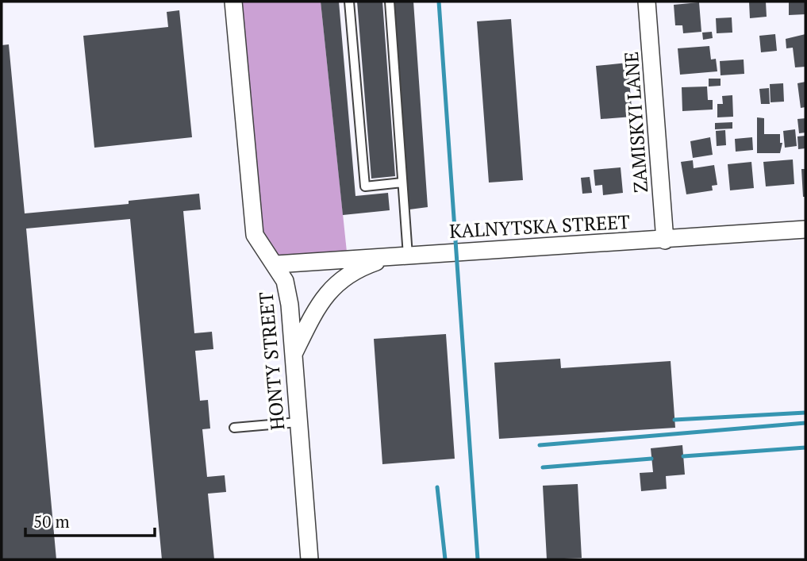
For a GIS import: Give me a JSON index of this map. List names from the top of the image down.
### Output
{
  "streets": {
    "street": ["ZAMISKYI LANE", "KALNYTSKA STREET", "HONTY STREET"]
  },
  "crossings": [
    ["ZAMISKYI LANE", "KALNYTSKA STREET"],
    ["KALNYTSKA STREET", "HONTY STREET"]
  ],
  "scale_bar": "50 m"
}
